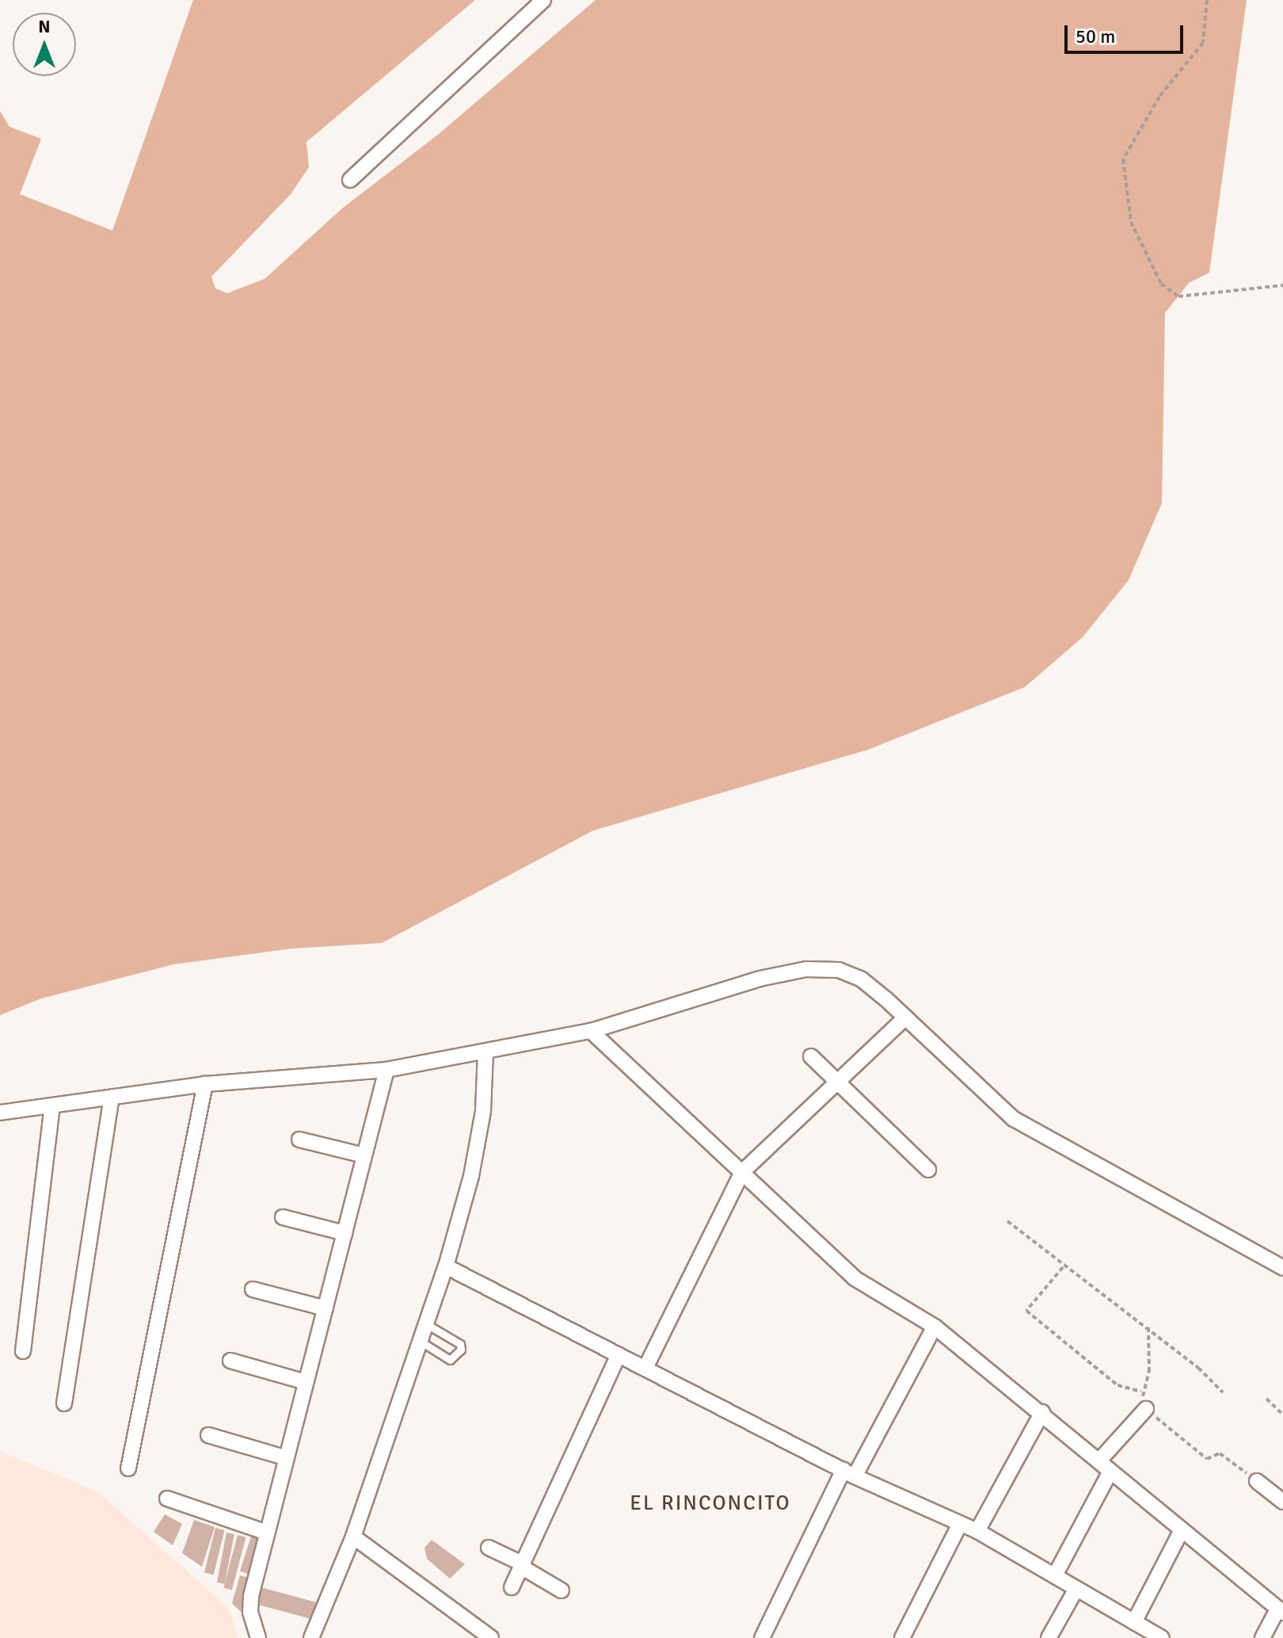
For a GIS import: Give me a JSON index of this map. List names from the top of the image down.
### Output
{
  "districts": ["EL RINCONCITO"],
  "scale_bar": "50 m",
  "north": "top"
}
